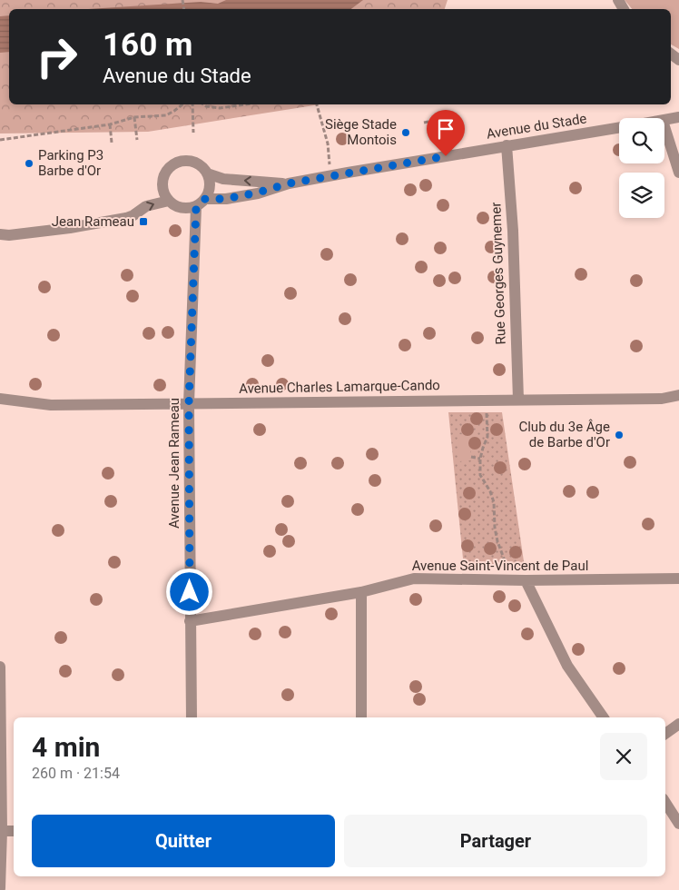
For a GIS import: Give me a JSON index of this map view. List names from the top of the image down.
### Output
{
  "streets": {
    "street": [
      "Avenue du Stade",
      "Rue Georges Guynemer",
      "Avenue Charles Lamarque-Cando",
      "Avenue Jean Rameau",
      "Avenue Saint-Vincent de Paul"
    ]
  },
  "crossings": [
    ["Avenue du Stade", "Rue Georges Guynemer"],
    ["Avenue du Stade", "Avenue Jean Rameau"],
    ["Rue Georges Guynemer", "Avenue Charles Lamarque-Cando"],
    ["Avenue Charles Lamarque-Cando", "Avenue Jean Rameau"],
    ["Avenue Jean Rameau", "Avenue Saint-Vincent de Paul"]
  ],
  "places": {
    "other": ["Siège Stade Montois", "Parking P3 Barbe d'Or", "Club du 3e Âge de Barbe d'Or"],
    "transit": ["Jean Rameau"]
  },
  "page": {
    "turn": ["160 m", "Avenue du Stade"],
    "heading": ["4 min", "260 m · 21:54"],
    "buttons": ["Quitter", "Partager"]
  }
}
